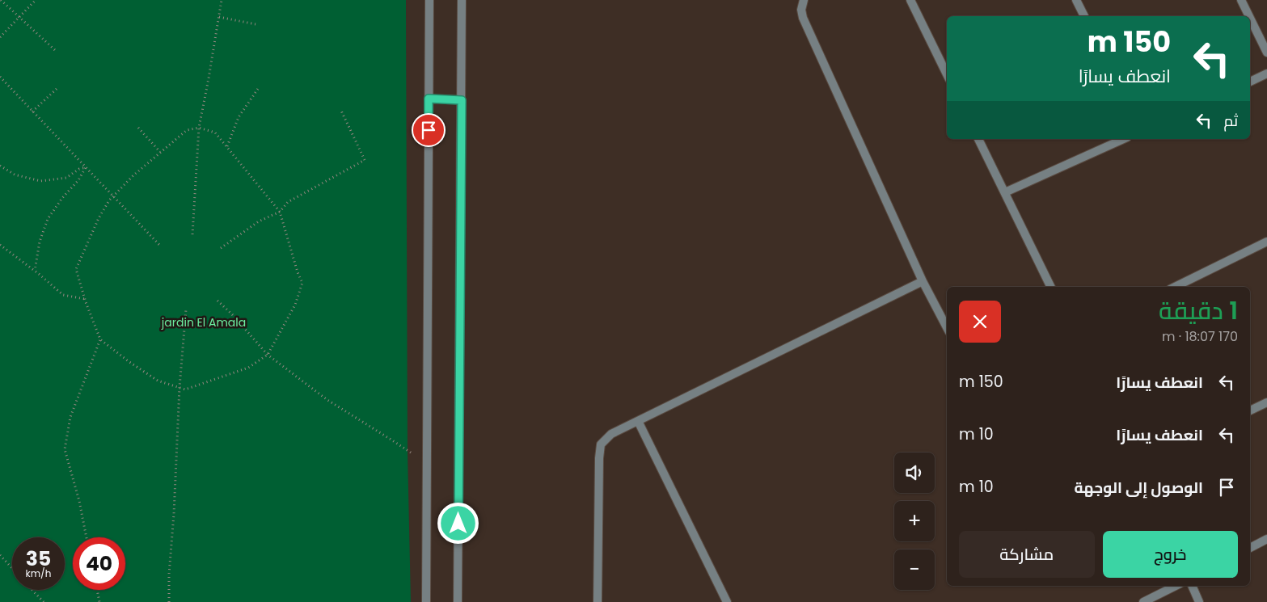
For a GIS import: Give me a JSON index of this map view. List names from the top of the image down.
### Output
{
  "parks": ["jardin El Amala"],
  "page": {
    "turn": ["150 m", "انعطف يسارًا"],
    "then": "ثم",
    "heading": ["1 دقيقة", "170 m · 18:07"],
    "list": [
      {
        "name": "انعطف يسارًا",
        "value": "150 m"
      },
      {
        "name": "انعطف يسارًا",
        "value": "10 m"
      },
      {
        "name": "الوصول إلى الوجهة",
        "value": "10 m"
      }
    ],
    "map_buttons": ["+", "−"],
    "buttons": ["خروج", "مشاركة"],
    "speed": "35 km/h",
    "limit": "40"
  }
}
